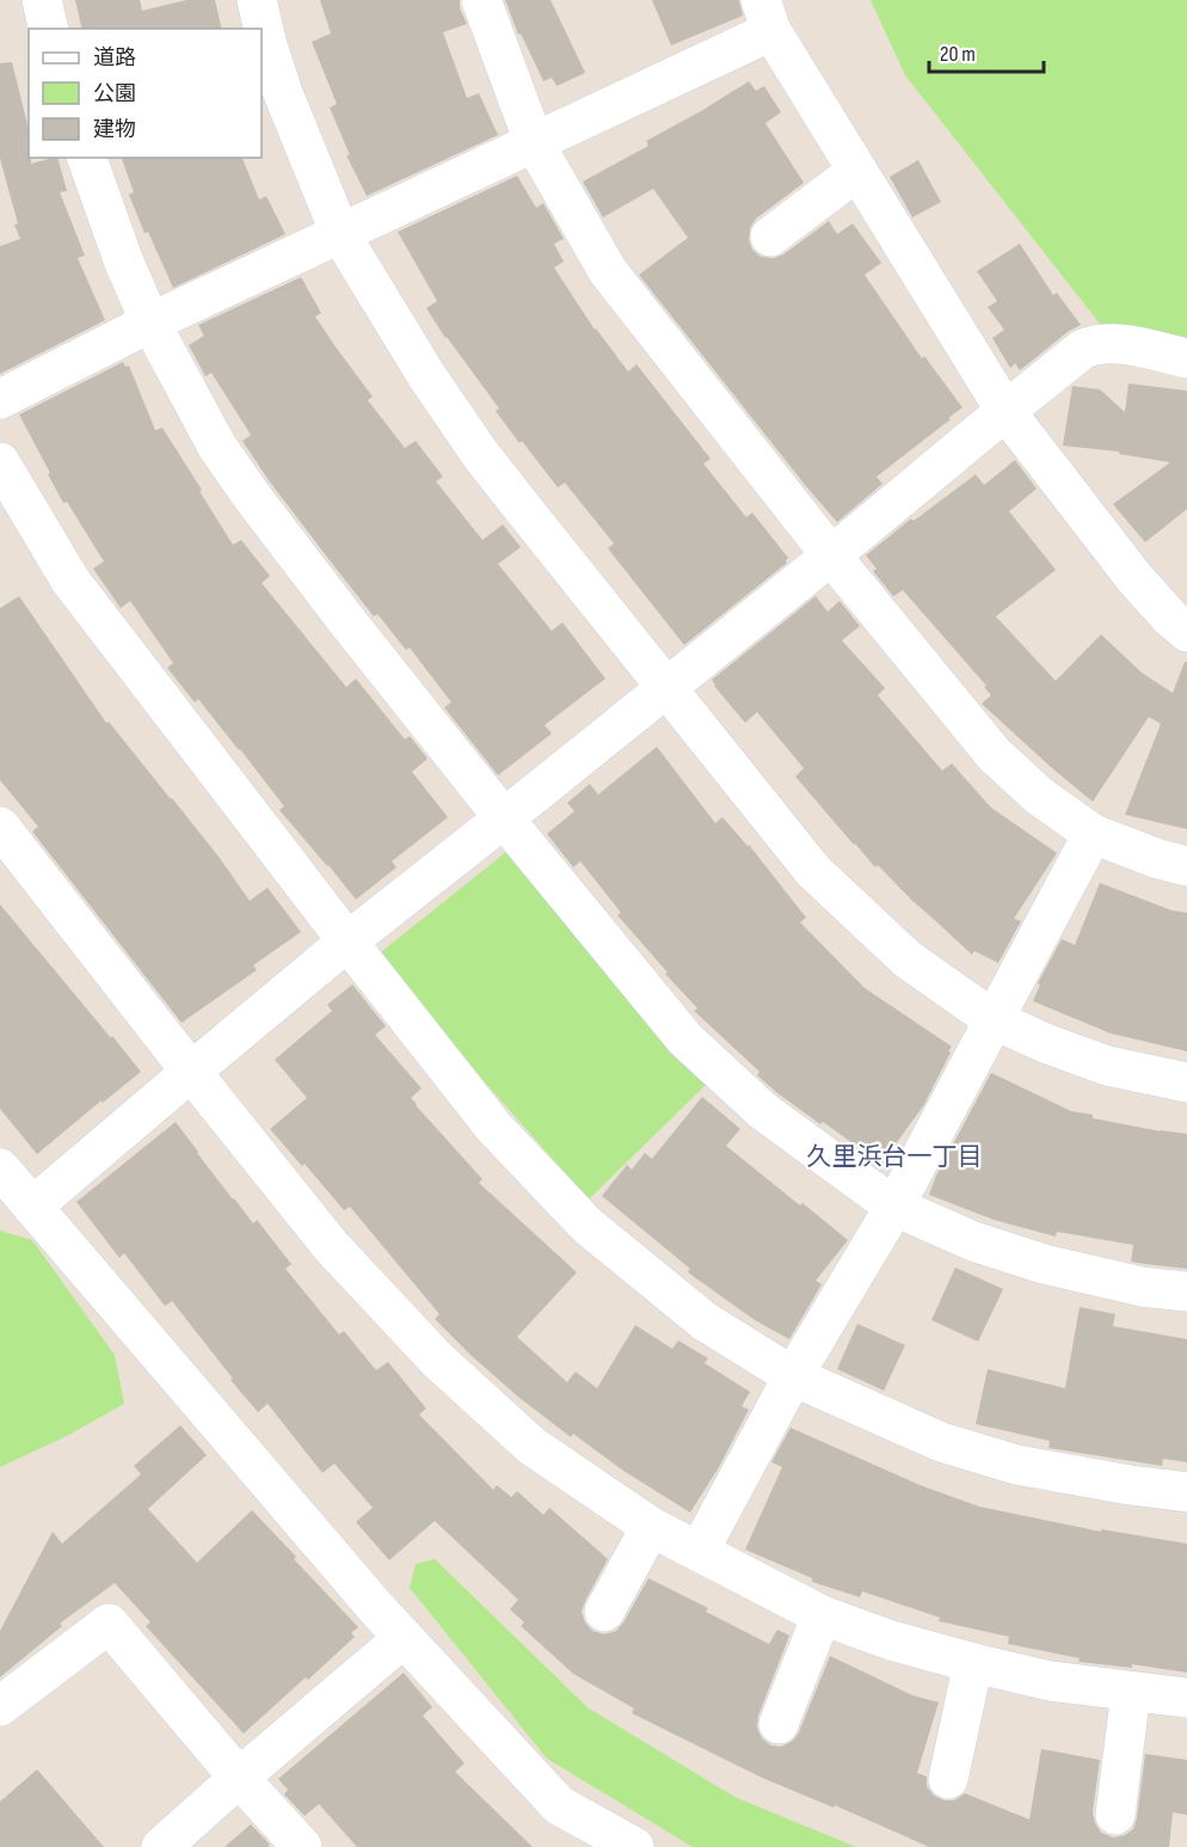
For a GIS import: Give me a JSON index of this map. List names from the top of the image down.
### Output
{
  "districts": ["久里浜台一丁目"],
  "legend": ["道路", "公園", "建物"],
  "scale_bar": "20 m"
}
